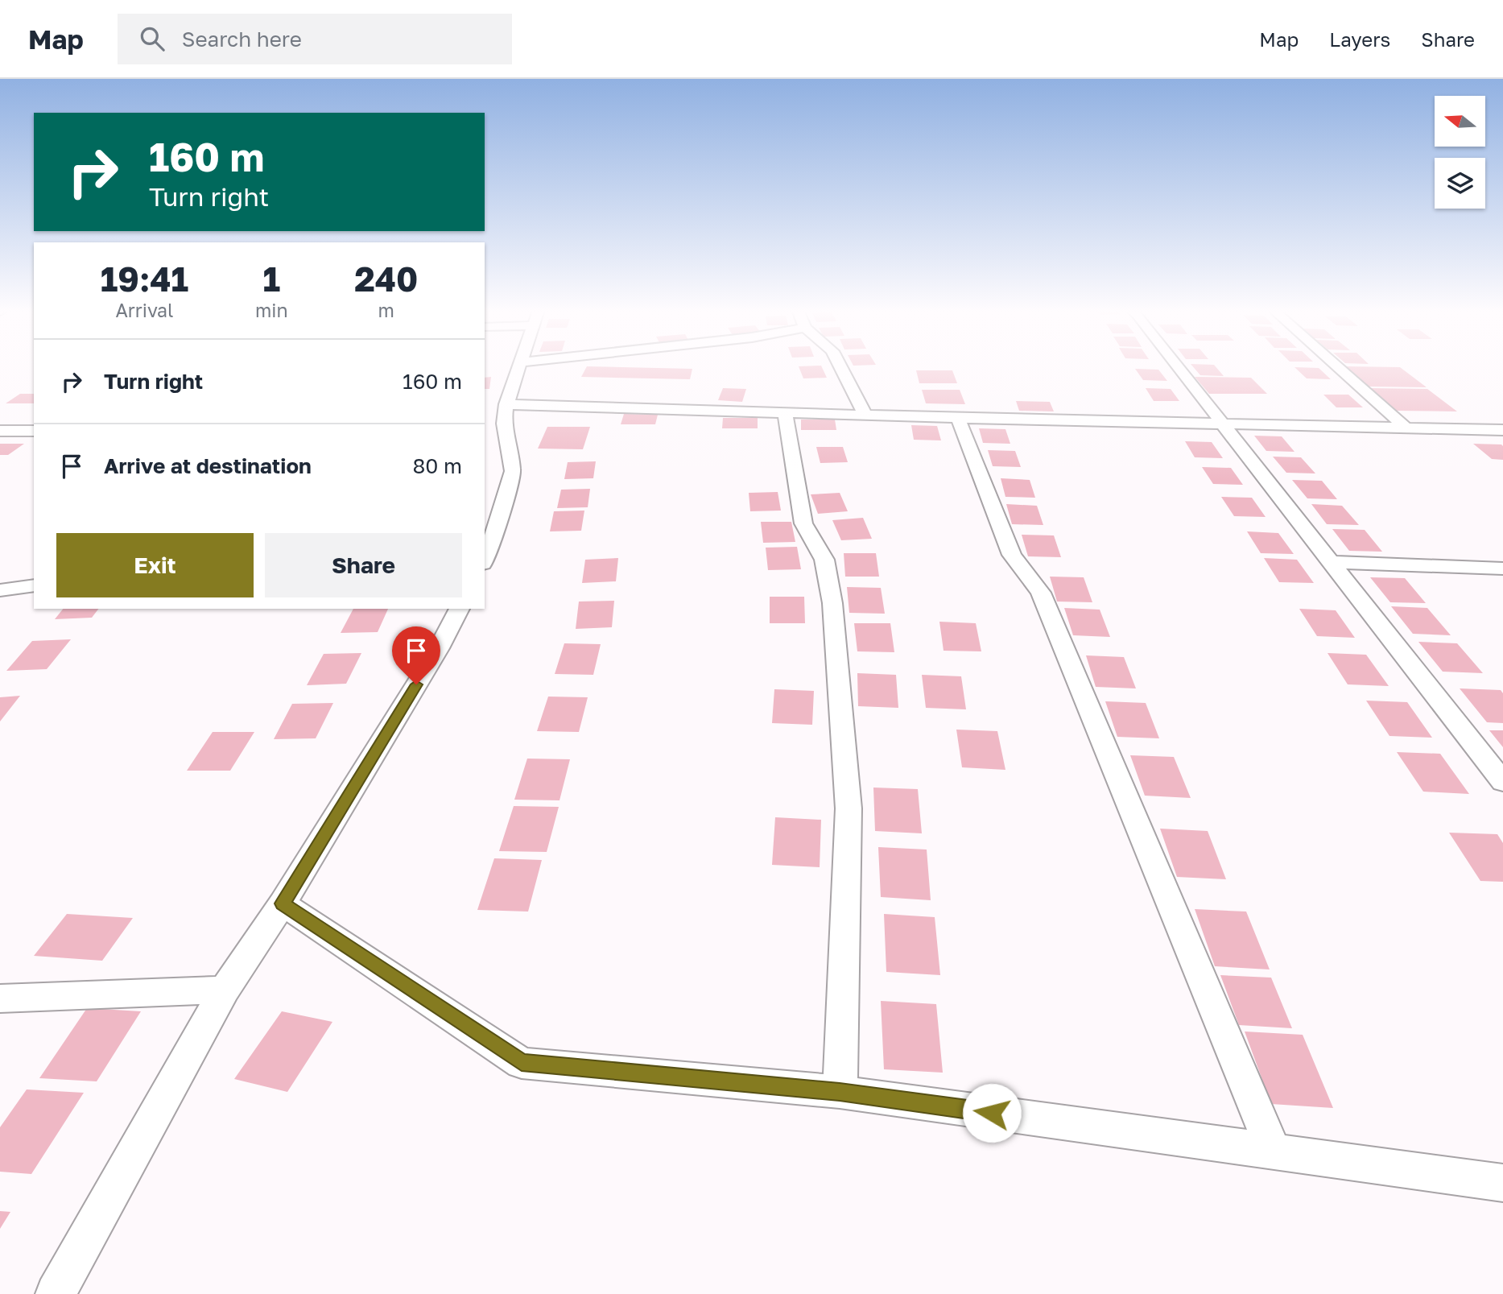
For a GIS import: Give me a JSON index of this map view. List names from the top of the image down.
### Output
{
  "north": "left",
  "page": {
    "header": "Map",
    "search": "Search here",
    "nav": ["Map", "Layers", "Share"],
    "turn": ["160 m", "Turn right"],
    "eta": [
      "19:41",
      "Arrival",
      "1",
      "min",
      "240",
      "m"
    ],
    "list": [
      {
        "name": "Turn right",
        "value": "160 m"
      },
      {
        "name": "Arrive at destination",
        "value": "80 m"
      }
    ],
    "buttons": ["Exit", "Share"]
  }
}
